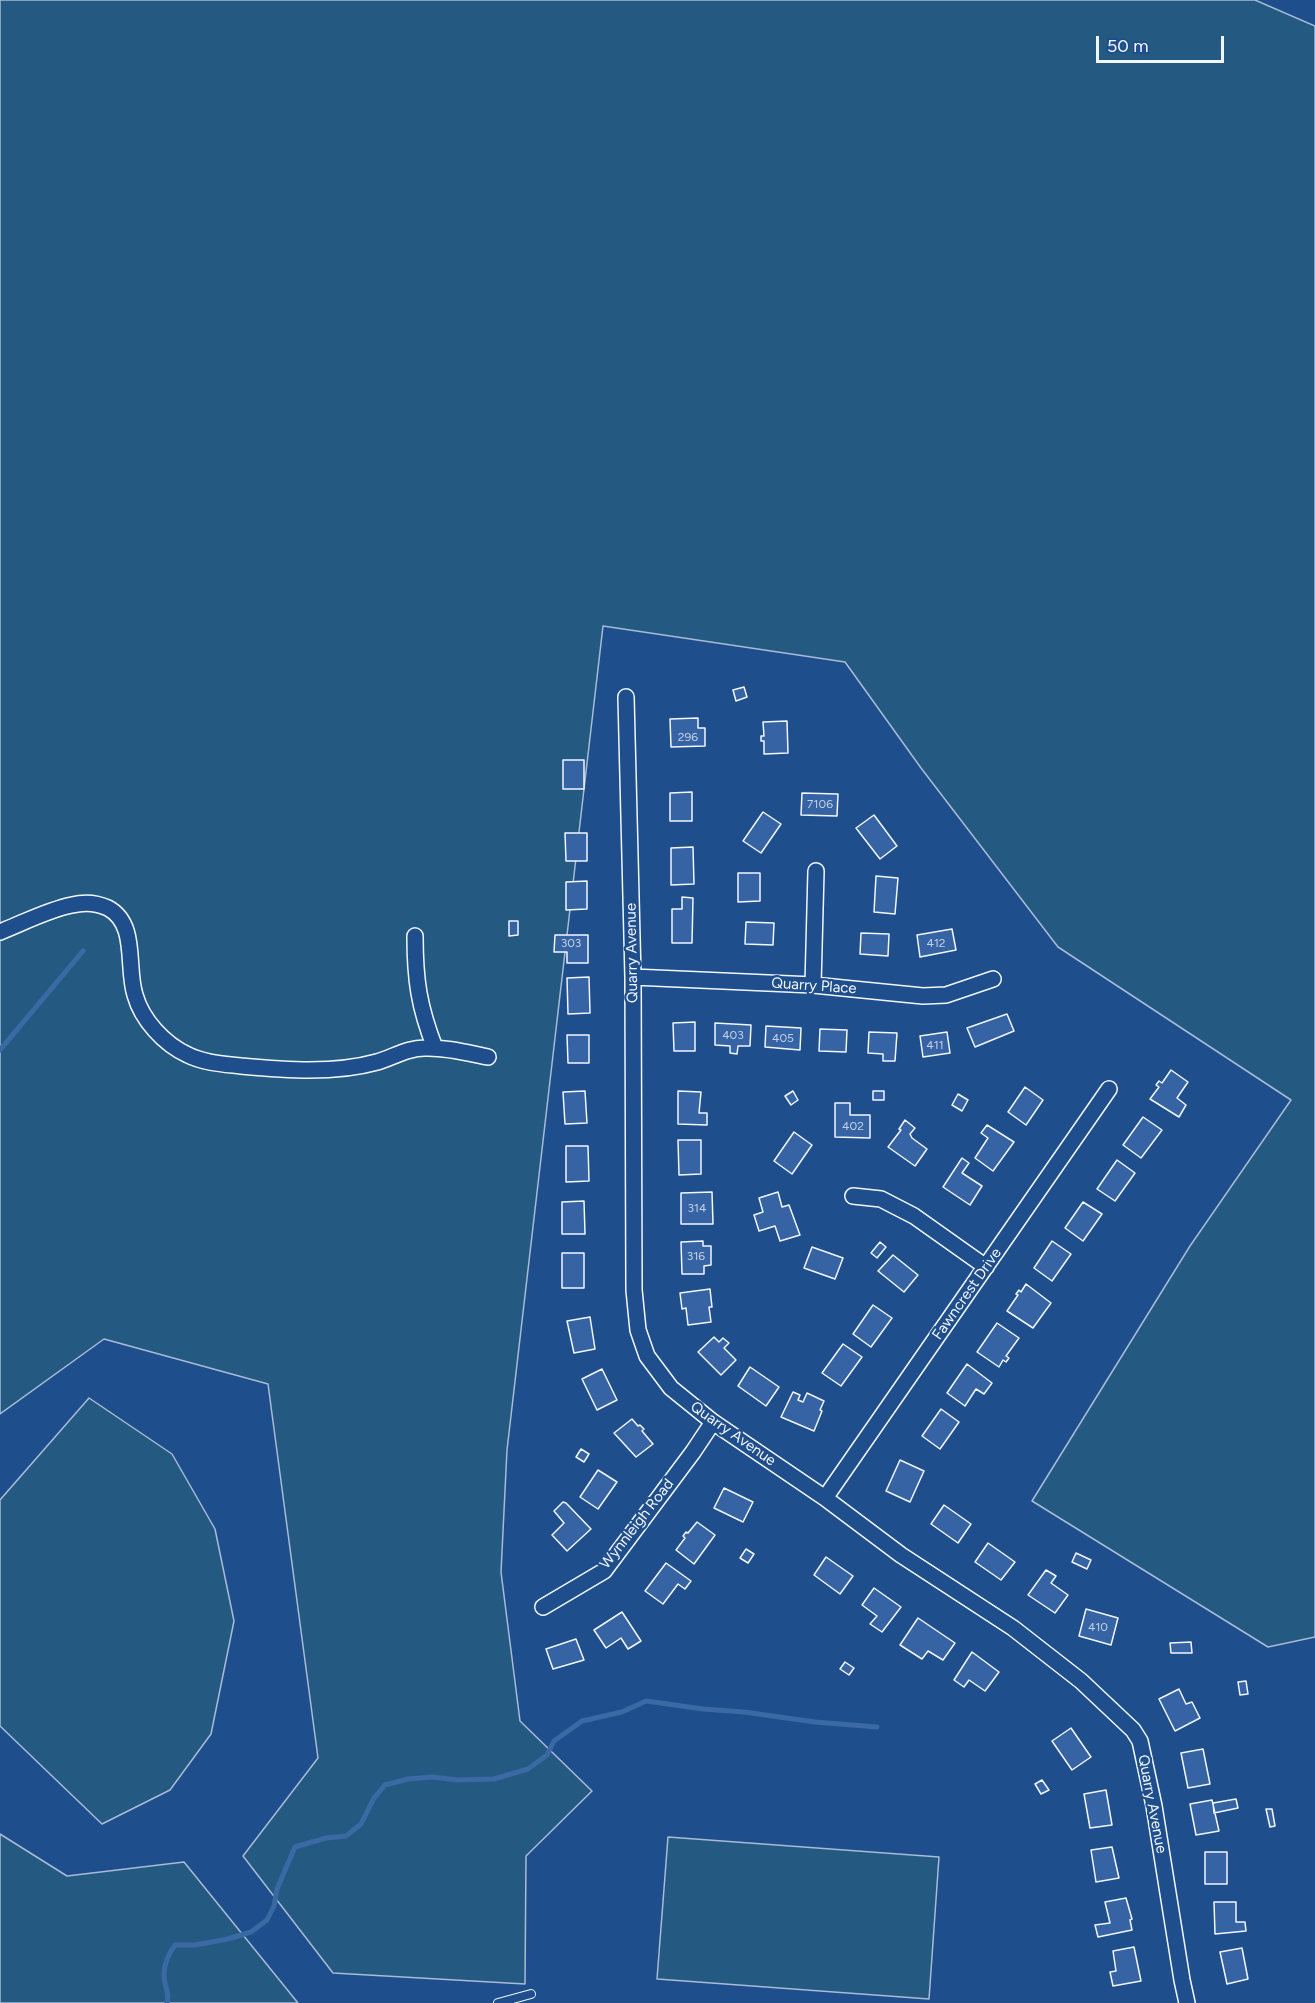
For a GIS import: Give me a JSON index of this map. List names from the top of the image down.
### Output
{
  "streets": {
    "street": [
      "Quarry Avenue",
      "Quarry Place",
      "Fawncrest Drive",
      "Wynnleigh Road"
    ]
  },
  "crossings": [
    ["Quarry Avenue", "Quarry Place"],
    ["Quarry Avenue", "Fawncrest Drive"],
    ["Quarry Avenue", "Wynnleigh Road"]
  ],
  "house_numbers": [
    "296",
    "7106",
    "303",
    "412",
    "403",
    "405",
    "411",
    "402",
    "314",
    "316",
    "410"
  ],
  "scale_bar": "50 m"
}
